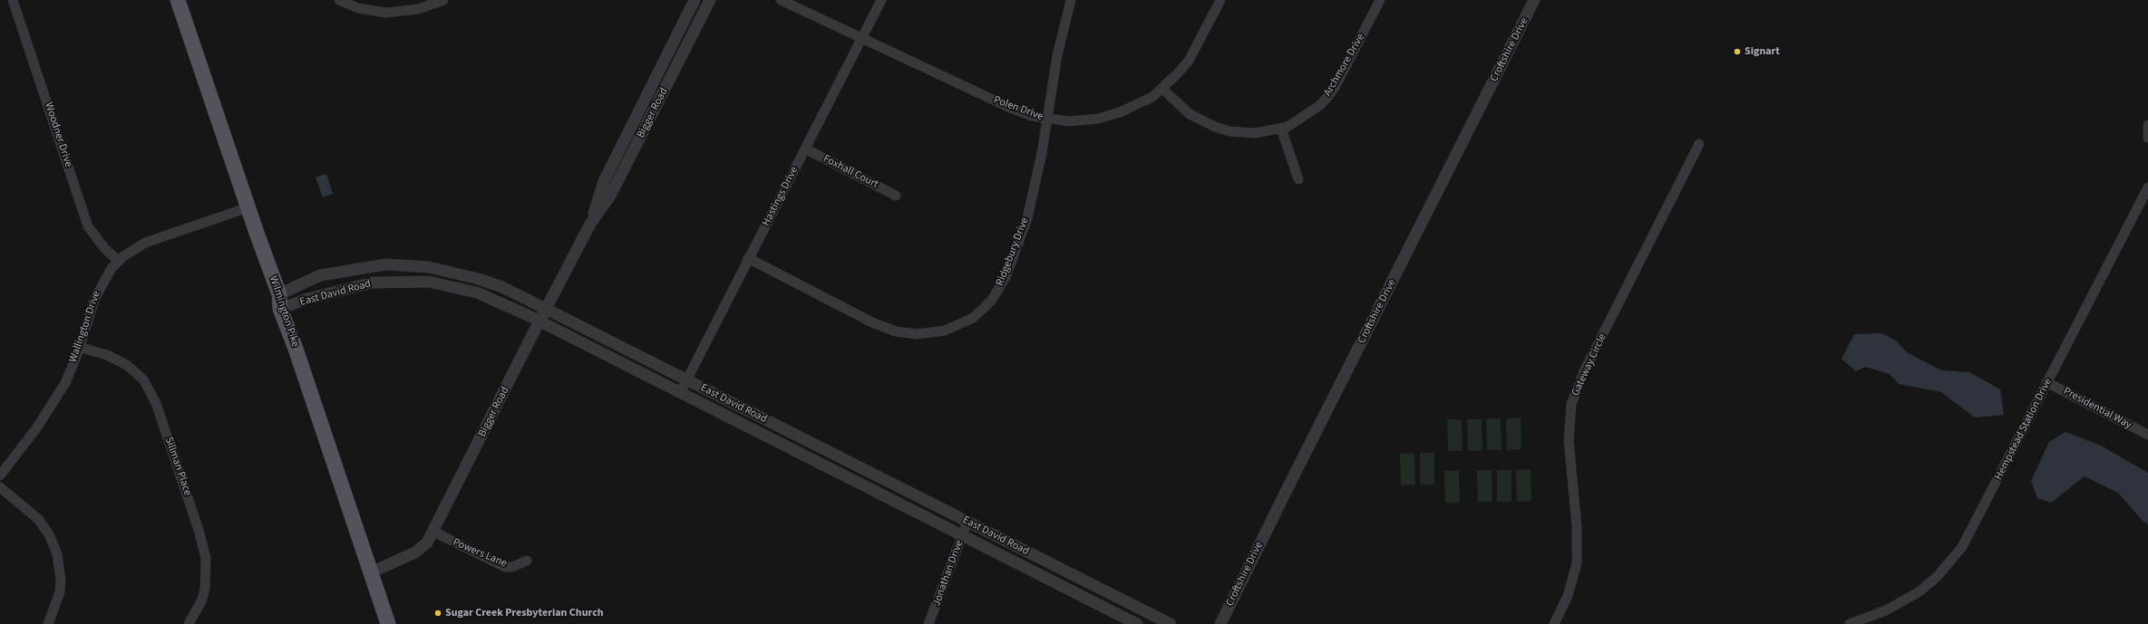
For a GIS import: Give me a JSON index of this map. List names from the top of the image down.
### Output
{
  "streets": {
    "main road": ["Wilmington Pike"],
    "street": [
      "Croftshire Drive",
      "Archmore Drive",
      "Polen Drive",
      "Bigger Road",
      "Woodner Drive",
      "Foxhall Court",
      "Hastings Drive",
      "Ridgebury Drive",
      "East David Road",
      "Wallington Drive",
      "Gateway Circle",
      "Presidential Way",
      "Hempstead Station Drive",
      "Sillman Place",
      "Powers Lane",
      "Jonathan Drive"
    ]
  },
  "crossings": [
    ["Archmore Drive", "Polen Drive"],
    ["Polen Drive", "Hastings Drive"],
    ["Polen Drive", "Ridgebury Drive"],
    ["Bigger Road", "East David Road"],
    ["Bigger Road", "Wilmington Pike"],
    ["Bigger Road", "Powers Lane"],
    ["Woodner Drive", "Wallington Drive"],
    ["Foxhall Court", "Hastings Drive"],
    ["Hastings Drive", "Ridgebury Drive"],
    ["Hastings Drive", "East David Road"],
    ["East David Road", "Wilmington Pike"],
    ["East David Road", "Jonathan Drive"],
    ["Wilmington Pike", "Wallington Drive"],
    ["Wallington Drive", "Sillman Place"],
    ["Presidential Way", "Hempstead Station Drive"]
  ],
  "places": ["Signart", "Sugar Creek Presbyterian Church"]
}
